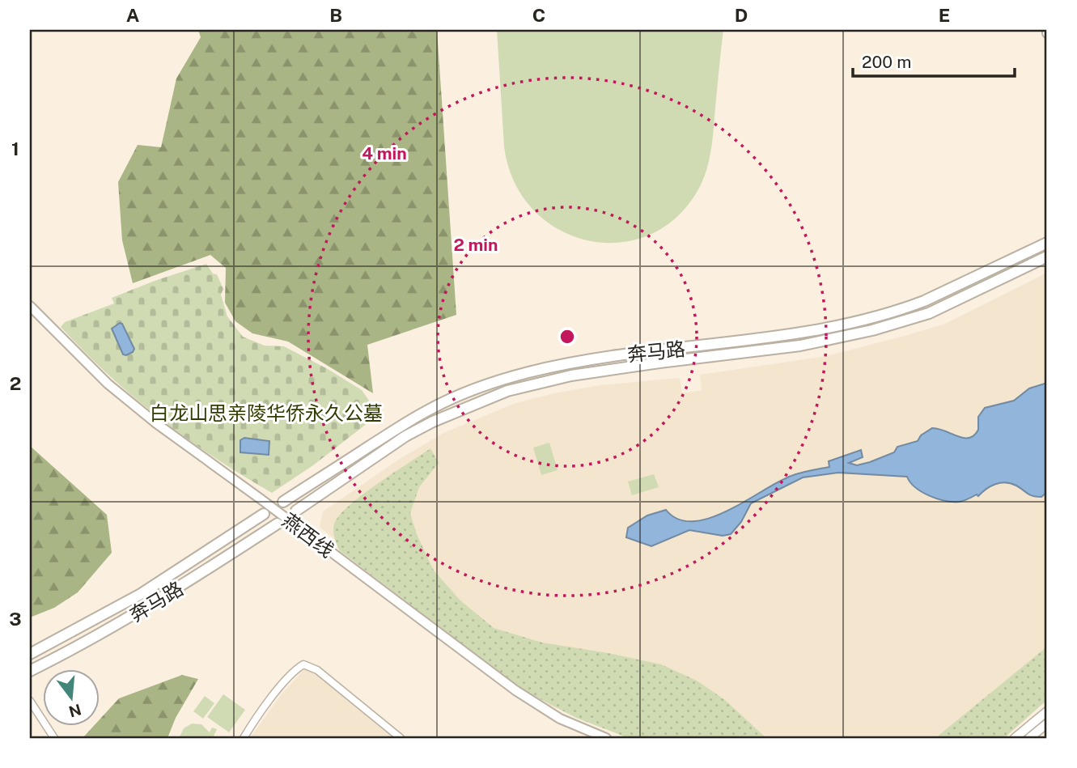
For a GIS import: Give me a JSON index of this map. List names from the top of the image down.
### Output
{
  "streets": {
    "main road": ["奔马路", "燕西线"]
  },
  "parks": ["白龙山思亲陵华侨永久公墓"],
  "scale_bar": "200 m",
  "north": "bottom",
  "grid": {
    "columns": [
      "A",
      "B",
      "C",
      "D",
      "E"
    ],
    "rows": ["1", "2", "3"]
  },
  "rings": ["4 min", "2 min"]
}
